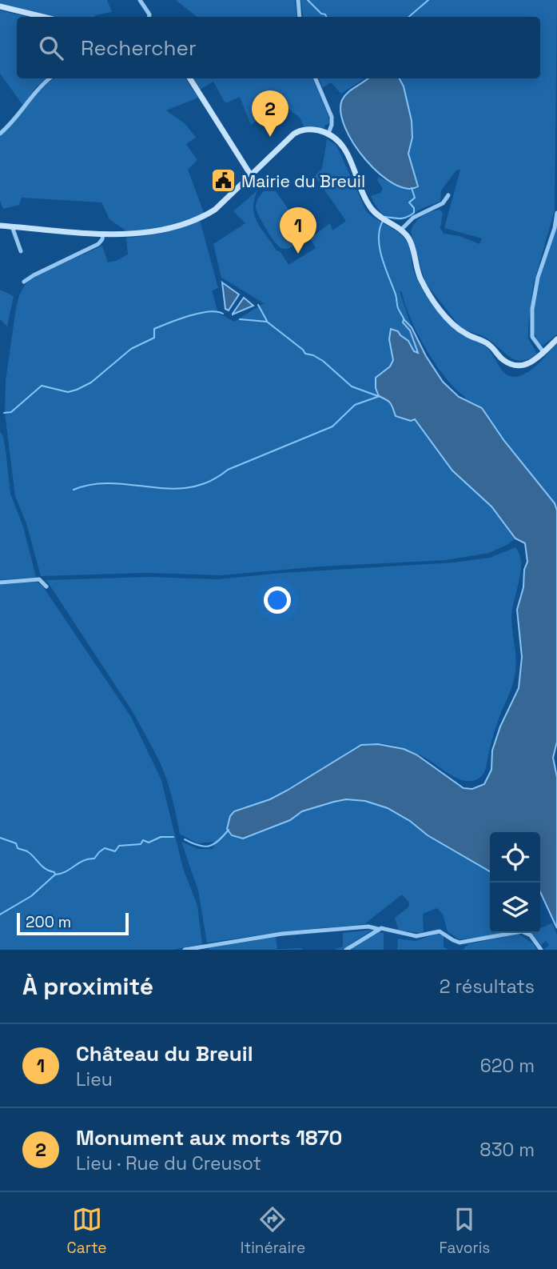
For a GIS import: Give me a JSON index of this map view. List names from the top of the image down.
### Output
{
  "places": {
    "public building": ["Mairie du Breuil"]
  },
  "scale_bar": "200 m",
  "page": {
    "search": "Rechercher",
    "pins": ["2", "1"],
    "scale": "200 m",
    "heading": ["À proximité", "2 résultats"],
    "list": [
      {
        "mark": "1",
        "name": "Château du Breuil",
        "note": "Lieu",
        "value": "620 m"
      },
      {
        "mark": "2",
        "name": "Monument aux morts 1870",
        "note": "Lieu · Rue du Creusot",
        "value": "830 m"
      }
    ],
    "nav": ["Carte", "Itinéraire", "Favoris"]
  }
}
